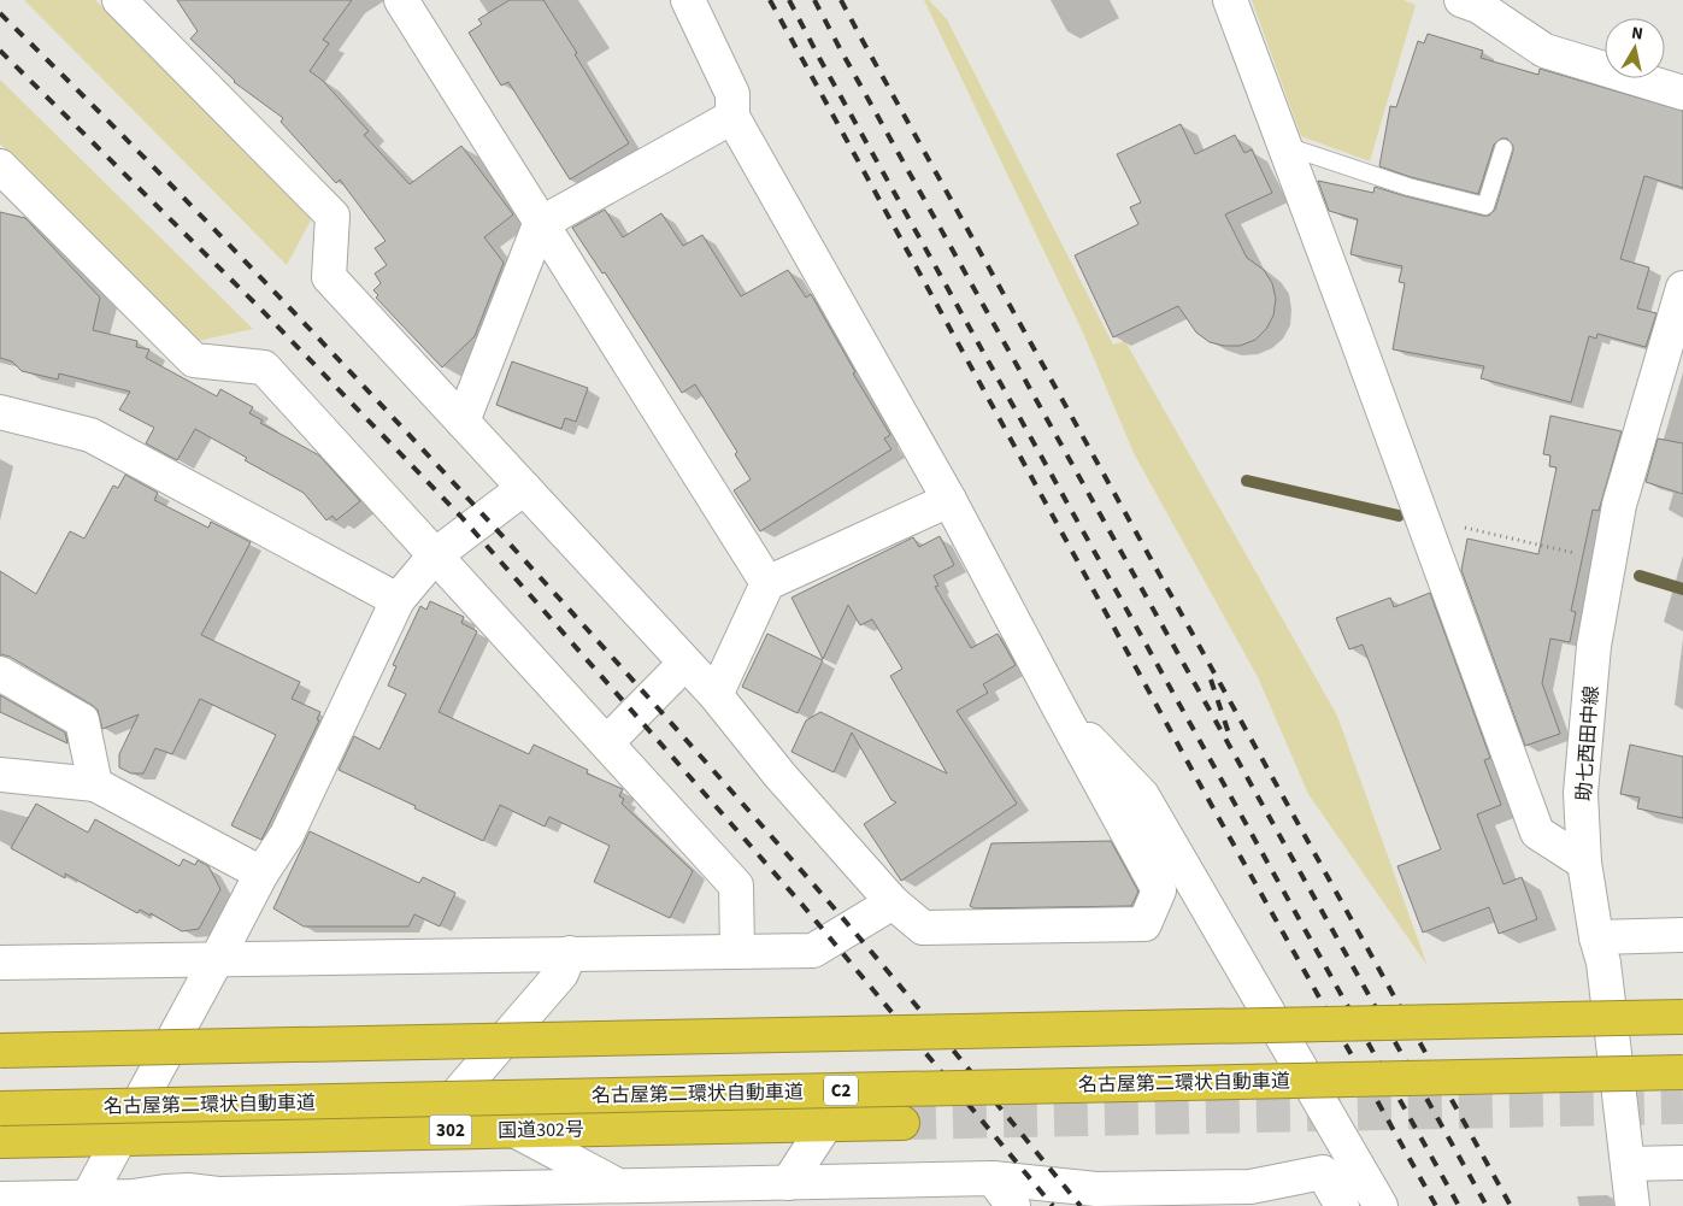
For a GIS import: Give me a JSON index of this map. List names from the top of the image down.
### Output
{
  "streets": {
    "highway": [
      "名古屋第二環状自動車道",
      "C2",
      "国道302号",
      "302"
    ],
    "street": ["助七西田中線"]
  },
  "north": "top"
}
